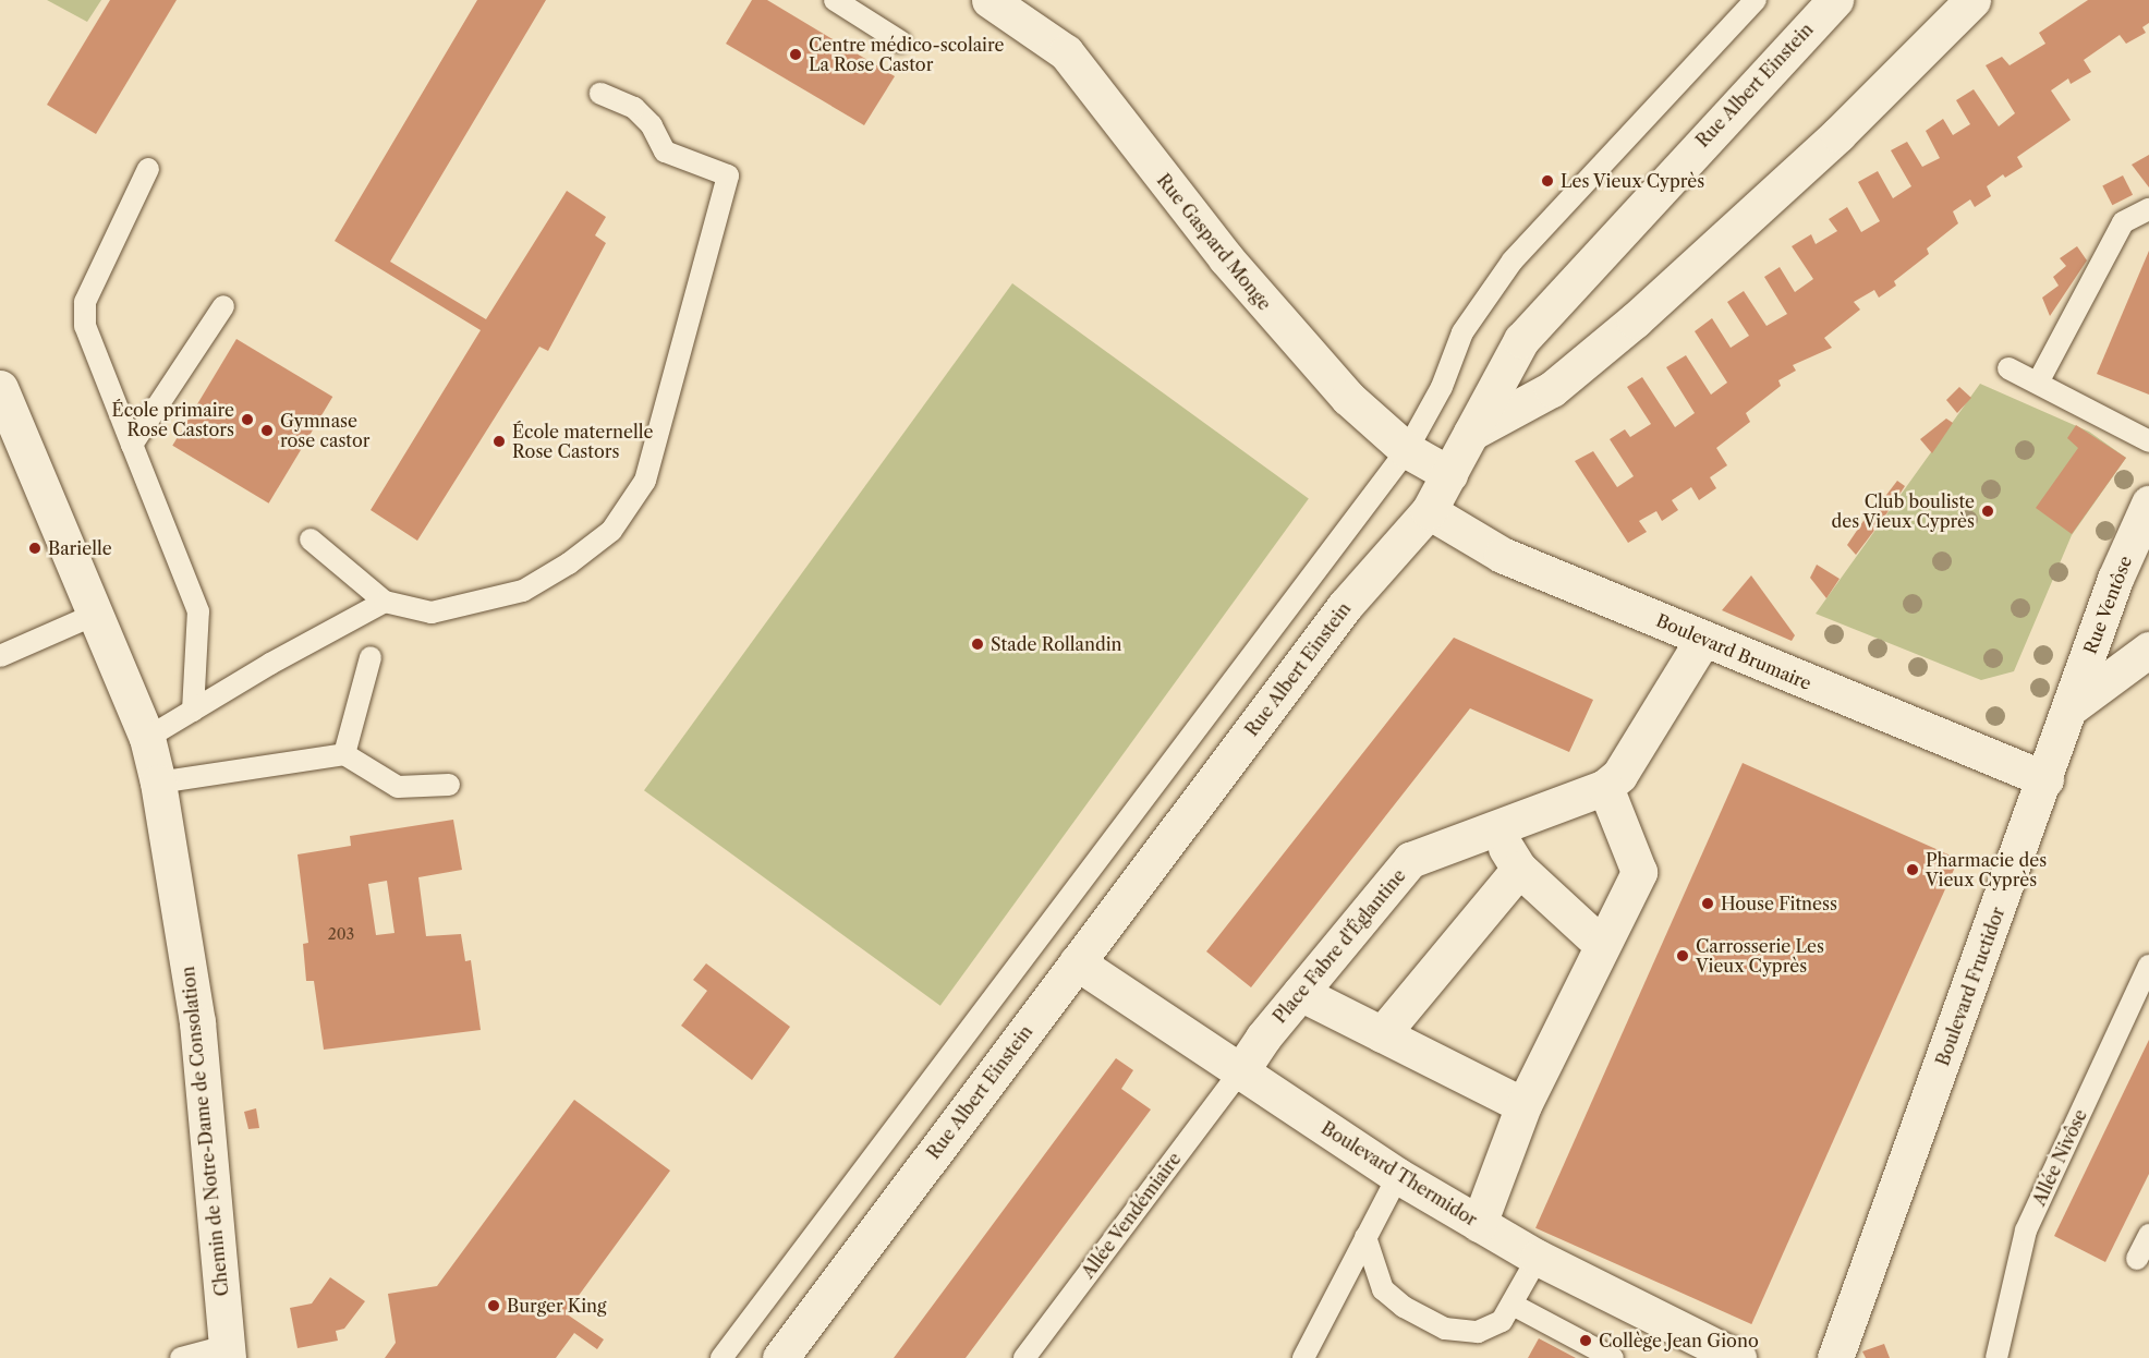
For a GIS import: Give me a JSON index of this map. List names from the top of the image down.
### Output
{
  "streets": {
    "street": [
      "Rue Albert Einstein",
      "Rue Gaspard Monge",
      "Rue Ventôse",
      "Boulevard Brumaire",
      "Place Fabre d'Églantine",
      "Boulevard Fructidor",
      "Chemin de Notre-Dame de Consolation",
      "Boulevard Thermidor"
    ],
    "lane": ["Allée Nivôse", "Allée Vendémiaire"]
  },
  "crossings": [
    ["Rue Albert Einstein", "Rue Gaspard Monge"],
    ["Rue Albert Einstein", "Boulevard Brumaire"],
    ["Rue Albert Einstein", "Boulevard Thermidor"],
    ["Rue Ventôse", "Boulevard Fructidor"],
    ["Boulevard Brumaire", "Place Fabre d'Églantine"],
    ["Boulevard Brumaire", "Boulevard Fructidor"],
    ["Place Fabre d'Églantine", "Boulevard Thermidor"],
    ["Place Fabre d'Églantine", "Allée Vendémiaire"],
    ["Boulevard Thermidor", "Allée Vendémiaire"]
  ],
  "places": [
    "Centre médico-scolaire La Rose Castor",
    "Les Vieux Cyprès",
    "École primaire Rose Castors",
    "Gymnase rose castor",
    "École maternelle Rose Castors",
    "Club bouliste des Vieux Cyprès",
    "Barielle",
    "Stade Rollandin",
    "Pharmacie des Vieux Cyprès",
    "House Fitness",
    "Carrosserie Les Vieux Cyprès",
    "Burger King",
    "Collège Jean Giono"
  ],
  "house_numbers": ["203"]
}
